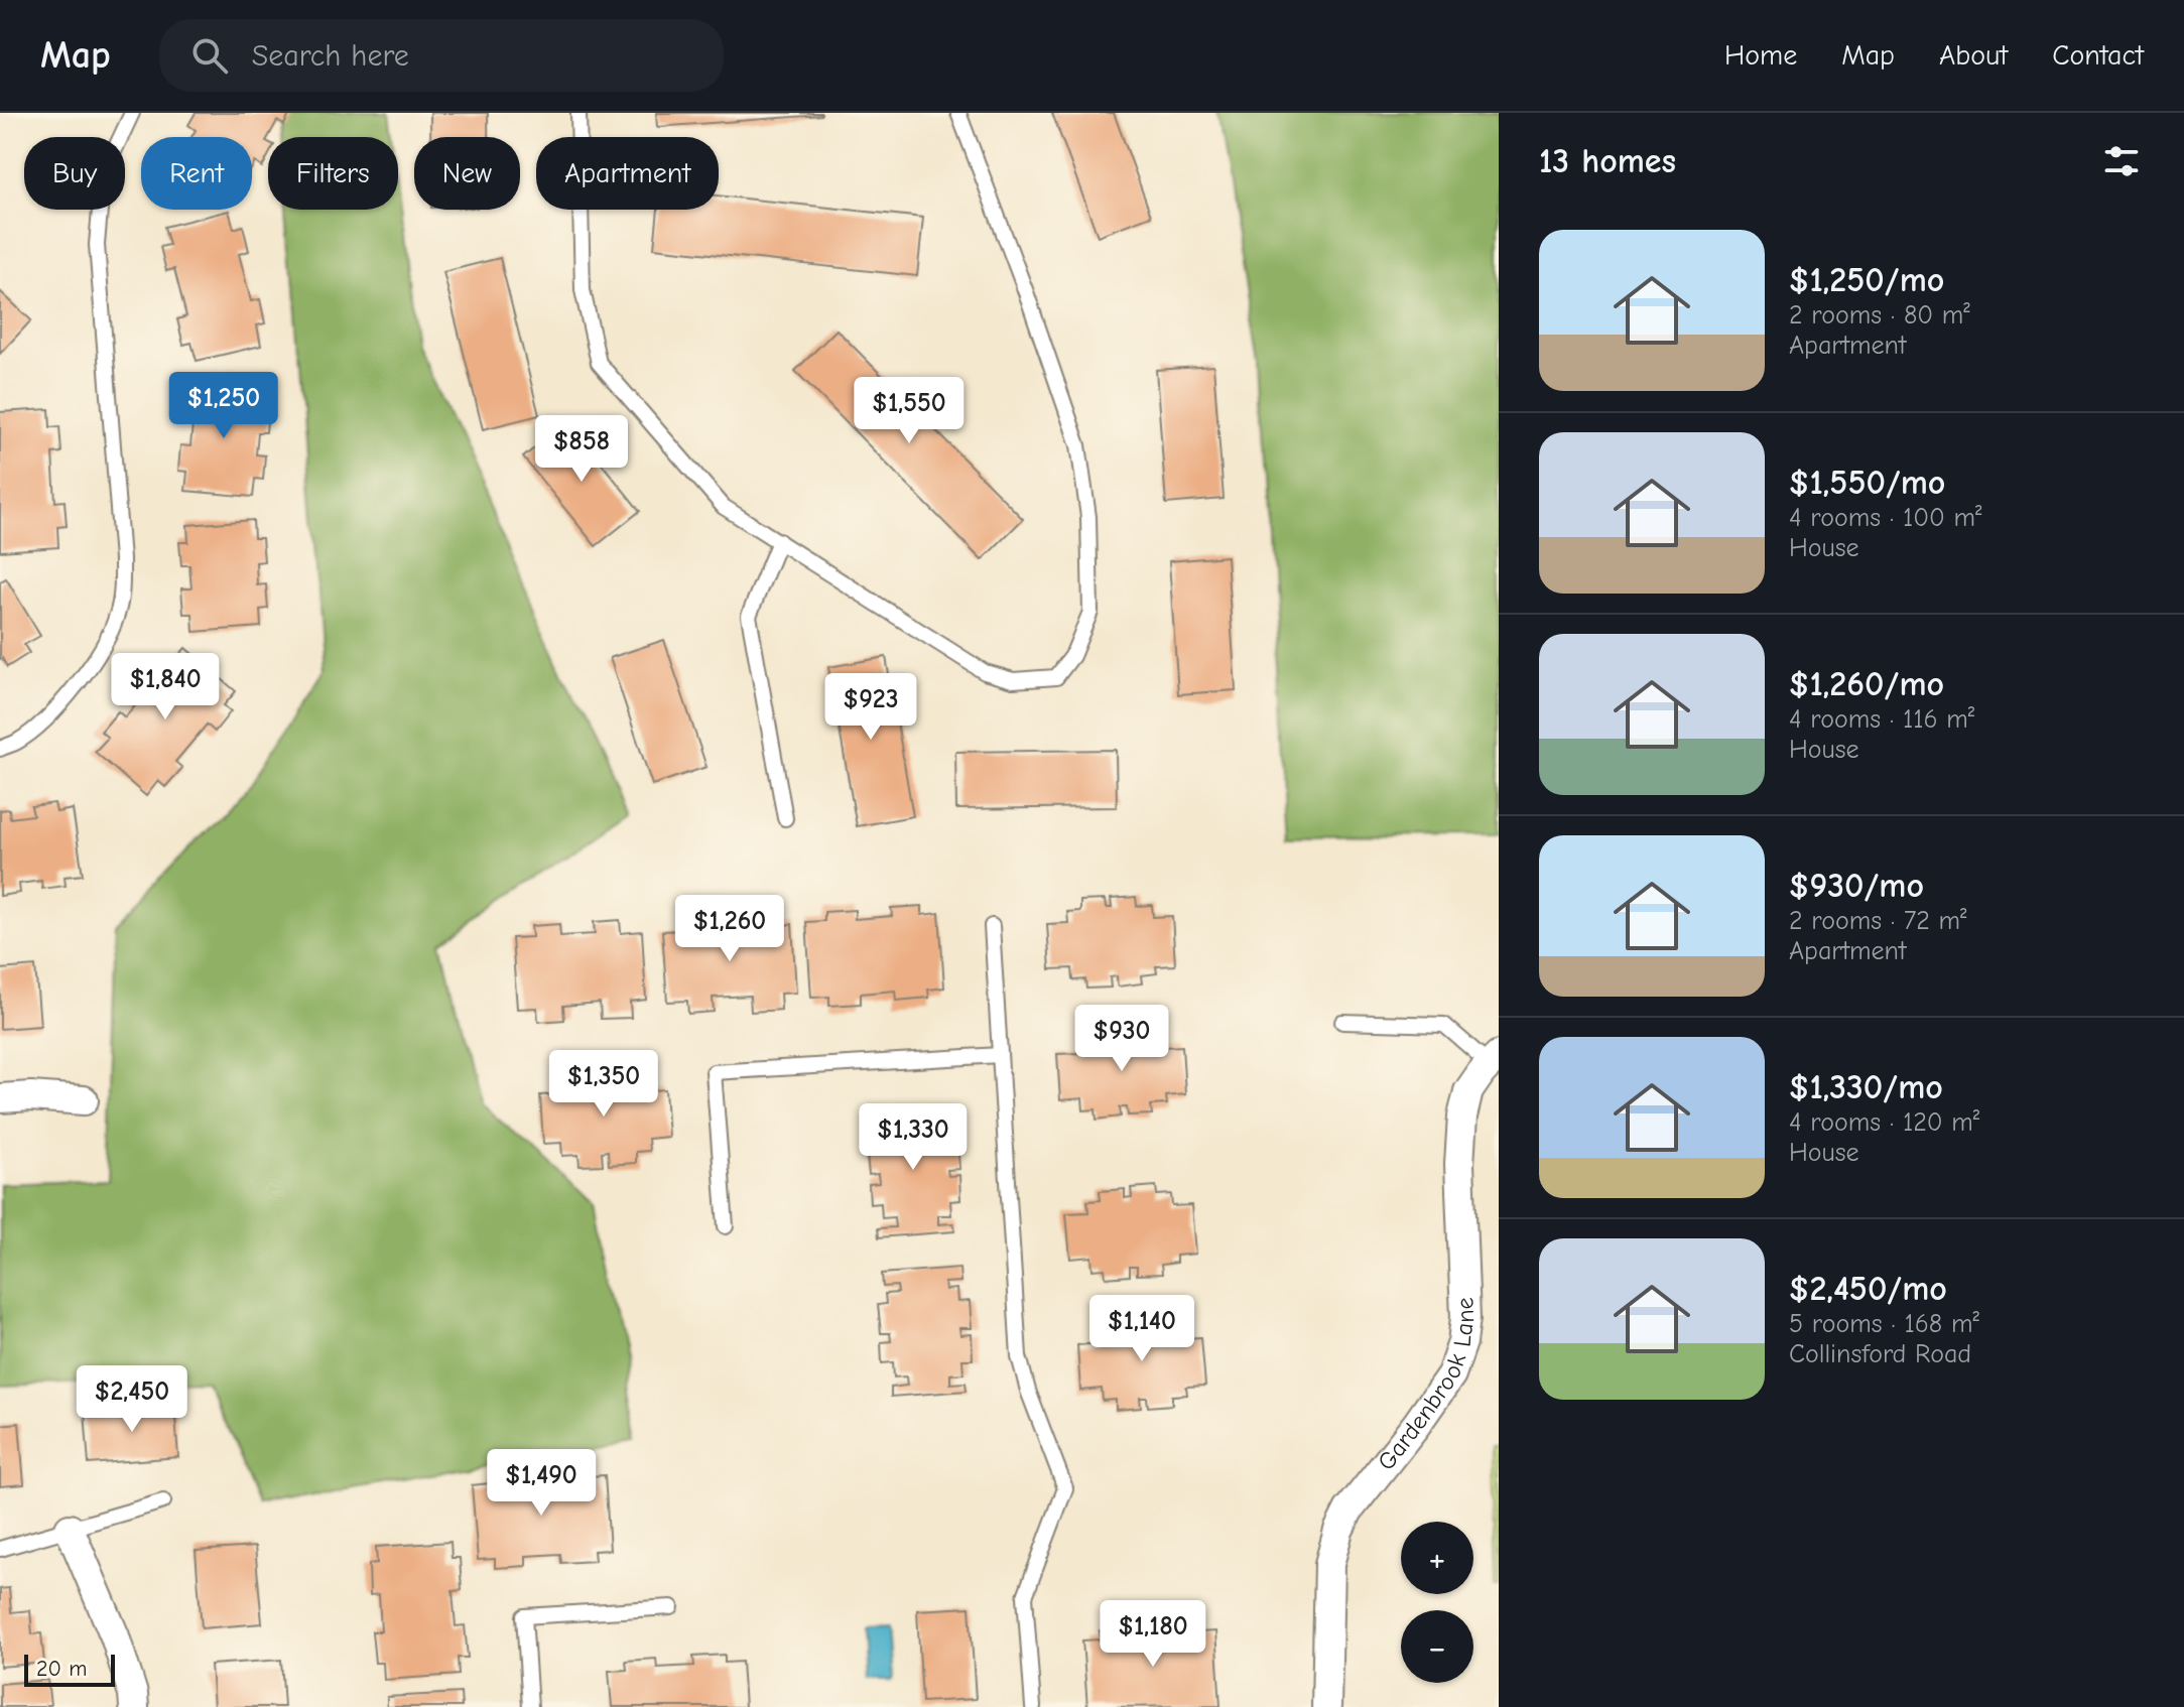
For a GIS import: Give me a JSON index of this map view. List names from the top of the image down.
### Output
{
  "streets": {
    "street": ["Gardenbrook Lane"]
  },
  "scale_bar": "20 m",
  "page": {
    "header": "Map",
    "search": "Search here",
    "nav": [
      "Home",
      "Map",
      "About",
      "Contact"
    ],
    "heading": "13 homes",
    "chip": [
      "Buy",
      "Rent",
      "Filters",
      "New",
      "Apartment"
    ],
    "list": [
      {
        "name": "$1,250/mo",
        "note": "2 rooms · 80 m² · Apartment"
      },
      {
        "name": "$1,550/mo",
        "note": "4 rooms · 100 m² · House"
      },
      {
        "name": "$1,260/mo",
        "note": "4 rooms · 116 m² · House"
      },
      {
        "name": "$930/mo",
        "note": "2 rooms · 72 m² · Apartment"
      },
      {
        "name": "$1,330/mo",
        "note": "4 rooms · 120 m² · House"
      },
      {
        "name": "$2,450/mo",
        "note": "5 rooms · 168 m² · Collinsford Road"
      }
    ],
    "price": [
      "$1,250",
      "$1,550",
      "$858",
      "$1,840",
      "$923",
      "$1,260",
      "$930",
      "$1,350",
      "$1,330",
      "$1,140",
      "$2,450",
      "$1,490",
      "$1,180"
    ],
    "map_buttons": ["+", "−"],
    "scale": "20 m"
  }
}
